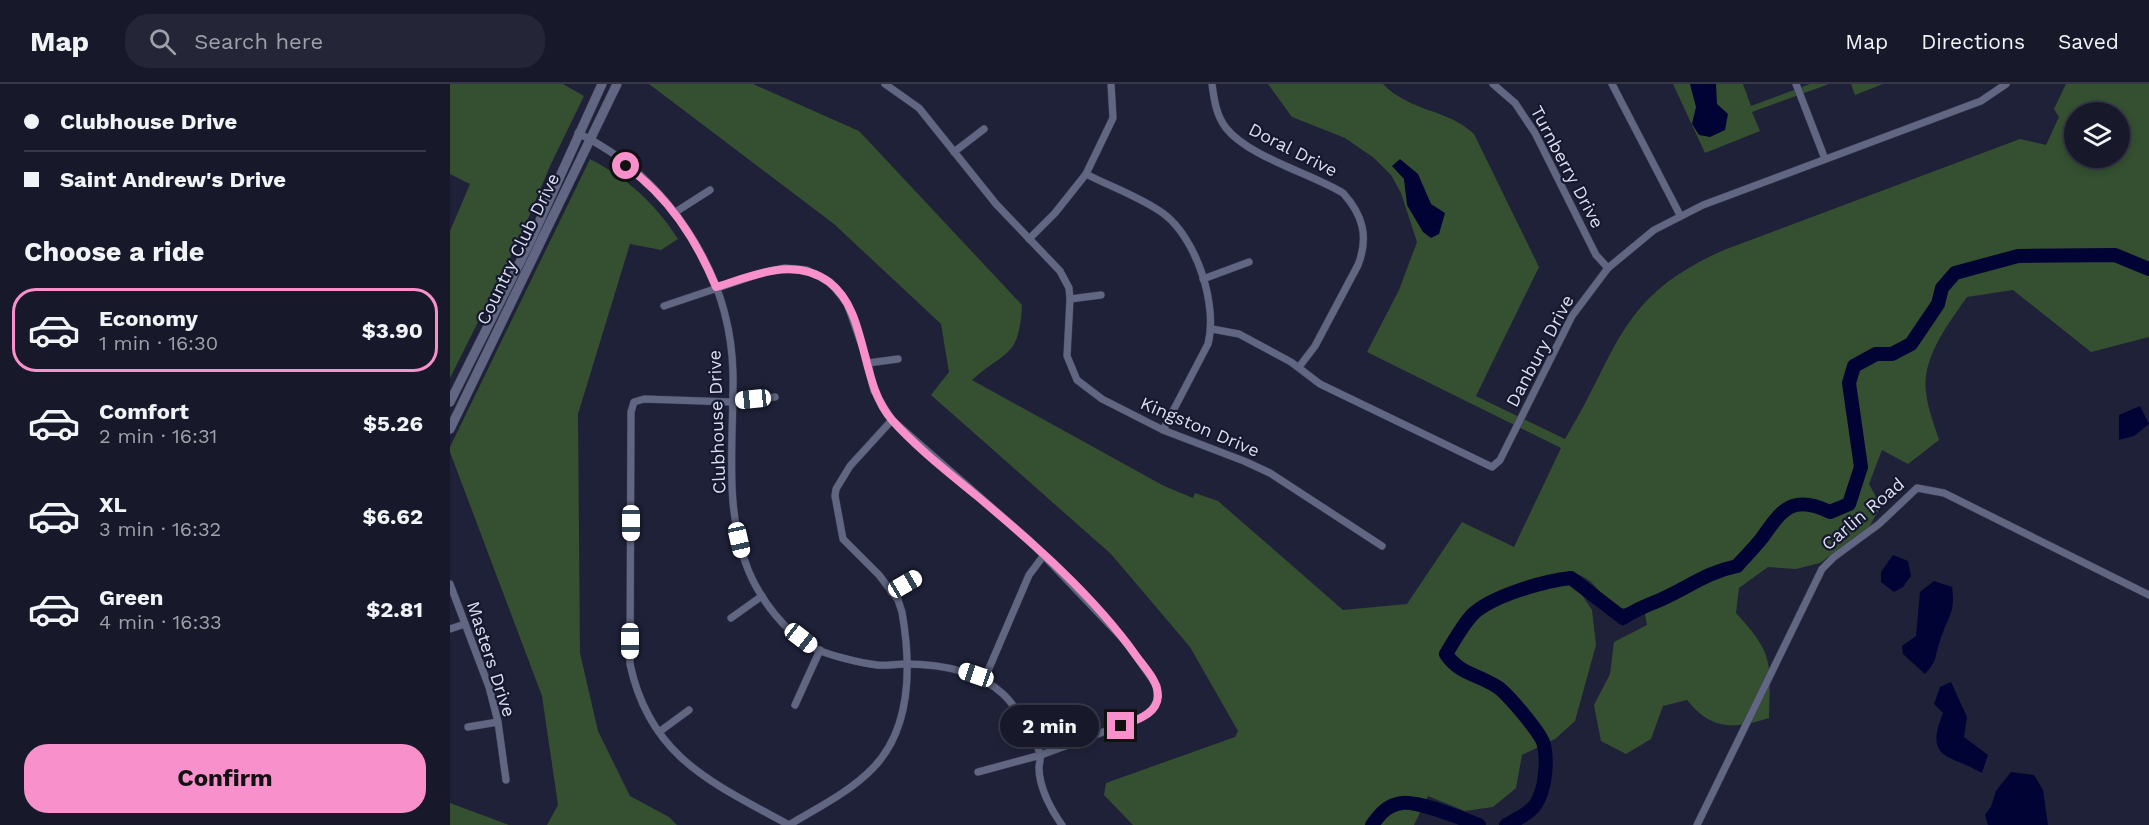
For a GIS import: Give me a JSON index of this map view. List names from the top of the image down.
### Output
{
  "streets": {
    "main road": ["Country Club Drive"],
    "street": [
      "Doral Drive",
      "Turnberry Drive",
      "Danbury Drive",
      "Clubhouse Drive",
      "Kingston Drive",
      "Carlin Road",
      "Masters Drive"
    ]
  },
  "crossings": [
    ["Doral Drive", "Danbury Drive"],
    ["Turnberry Drive", "Danbury Drive"],
    ["Country Club Drive", "Clubhouse Drive"]
  ],
  "page": {
    "header": "Map",
    "search": "Search here",
    "nav": ["Map", "Directions", "Saved"],
    "banner": ["Clubhouse Drive", "Saint Andrew's Drive"],
    "heading": "Choose a ride",
    "list": [
      {
        "name": "Economy",
        "note": "1 min · 16:30",
        "value": "$3.90"
      },
      {
        "name": "Comfort",
        "note": "2 min · 16:31",
        "value": "$5.26"
      },
      {
        "name": "XL",
        "note": "3 min · 16:32",
        "value": "$6.62"
      },
      {
        "name": "Green",
        "note": "4 min · 16:33",
        "value": "$2.81"
      }
    ],
    "bubble": "2 min",
    "buttons": "Confirm"
  }
}
